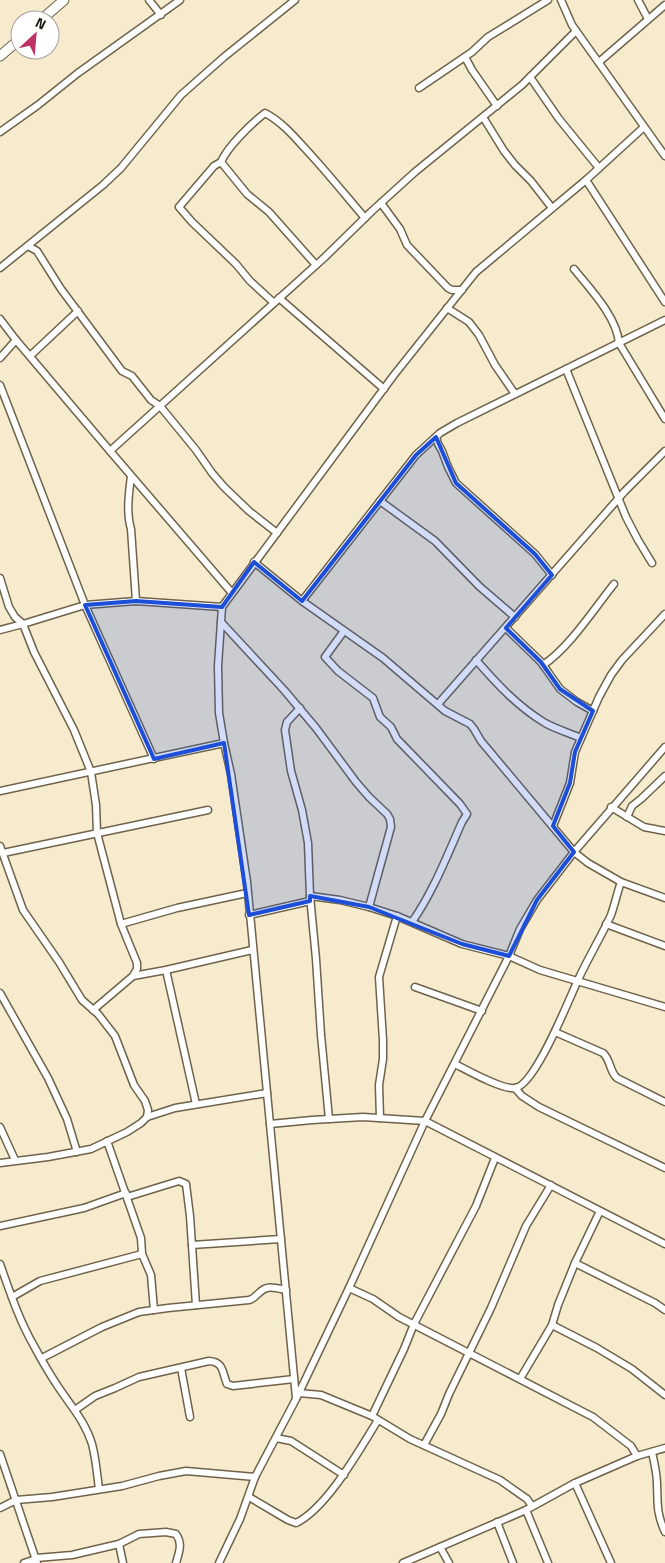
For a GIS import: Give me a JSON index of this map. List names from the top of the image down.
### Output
{
  "north": "top right"
}
